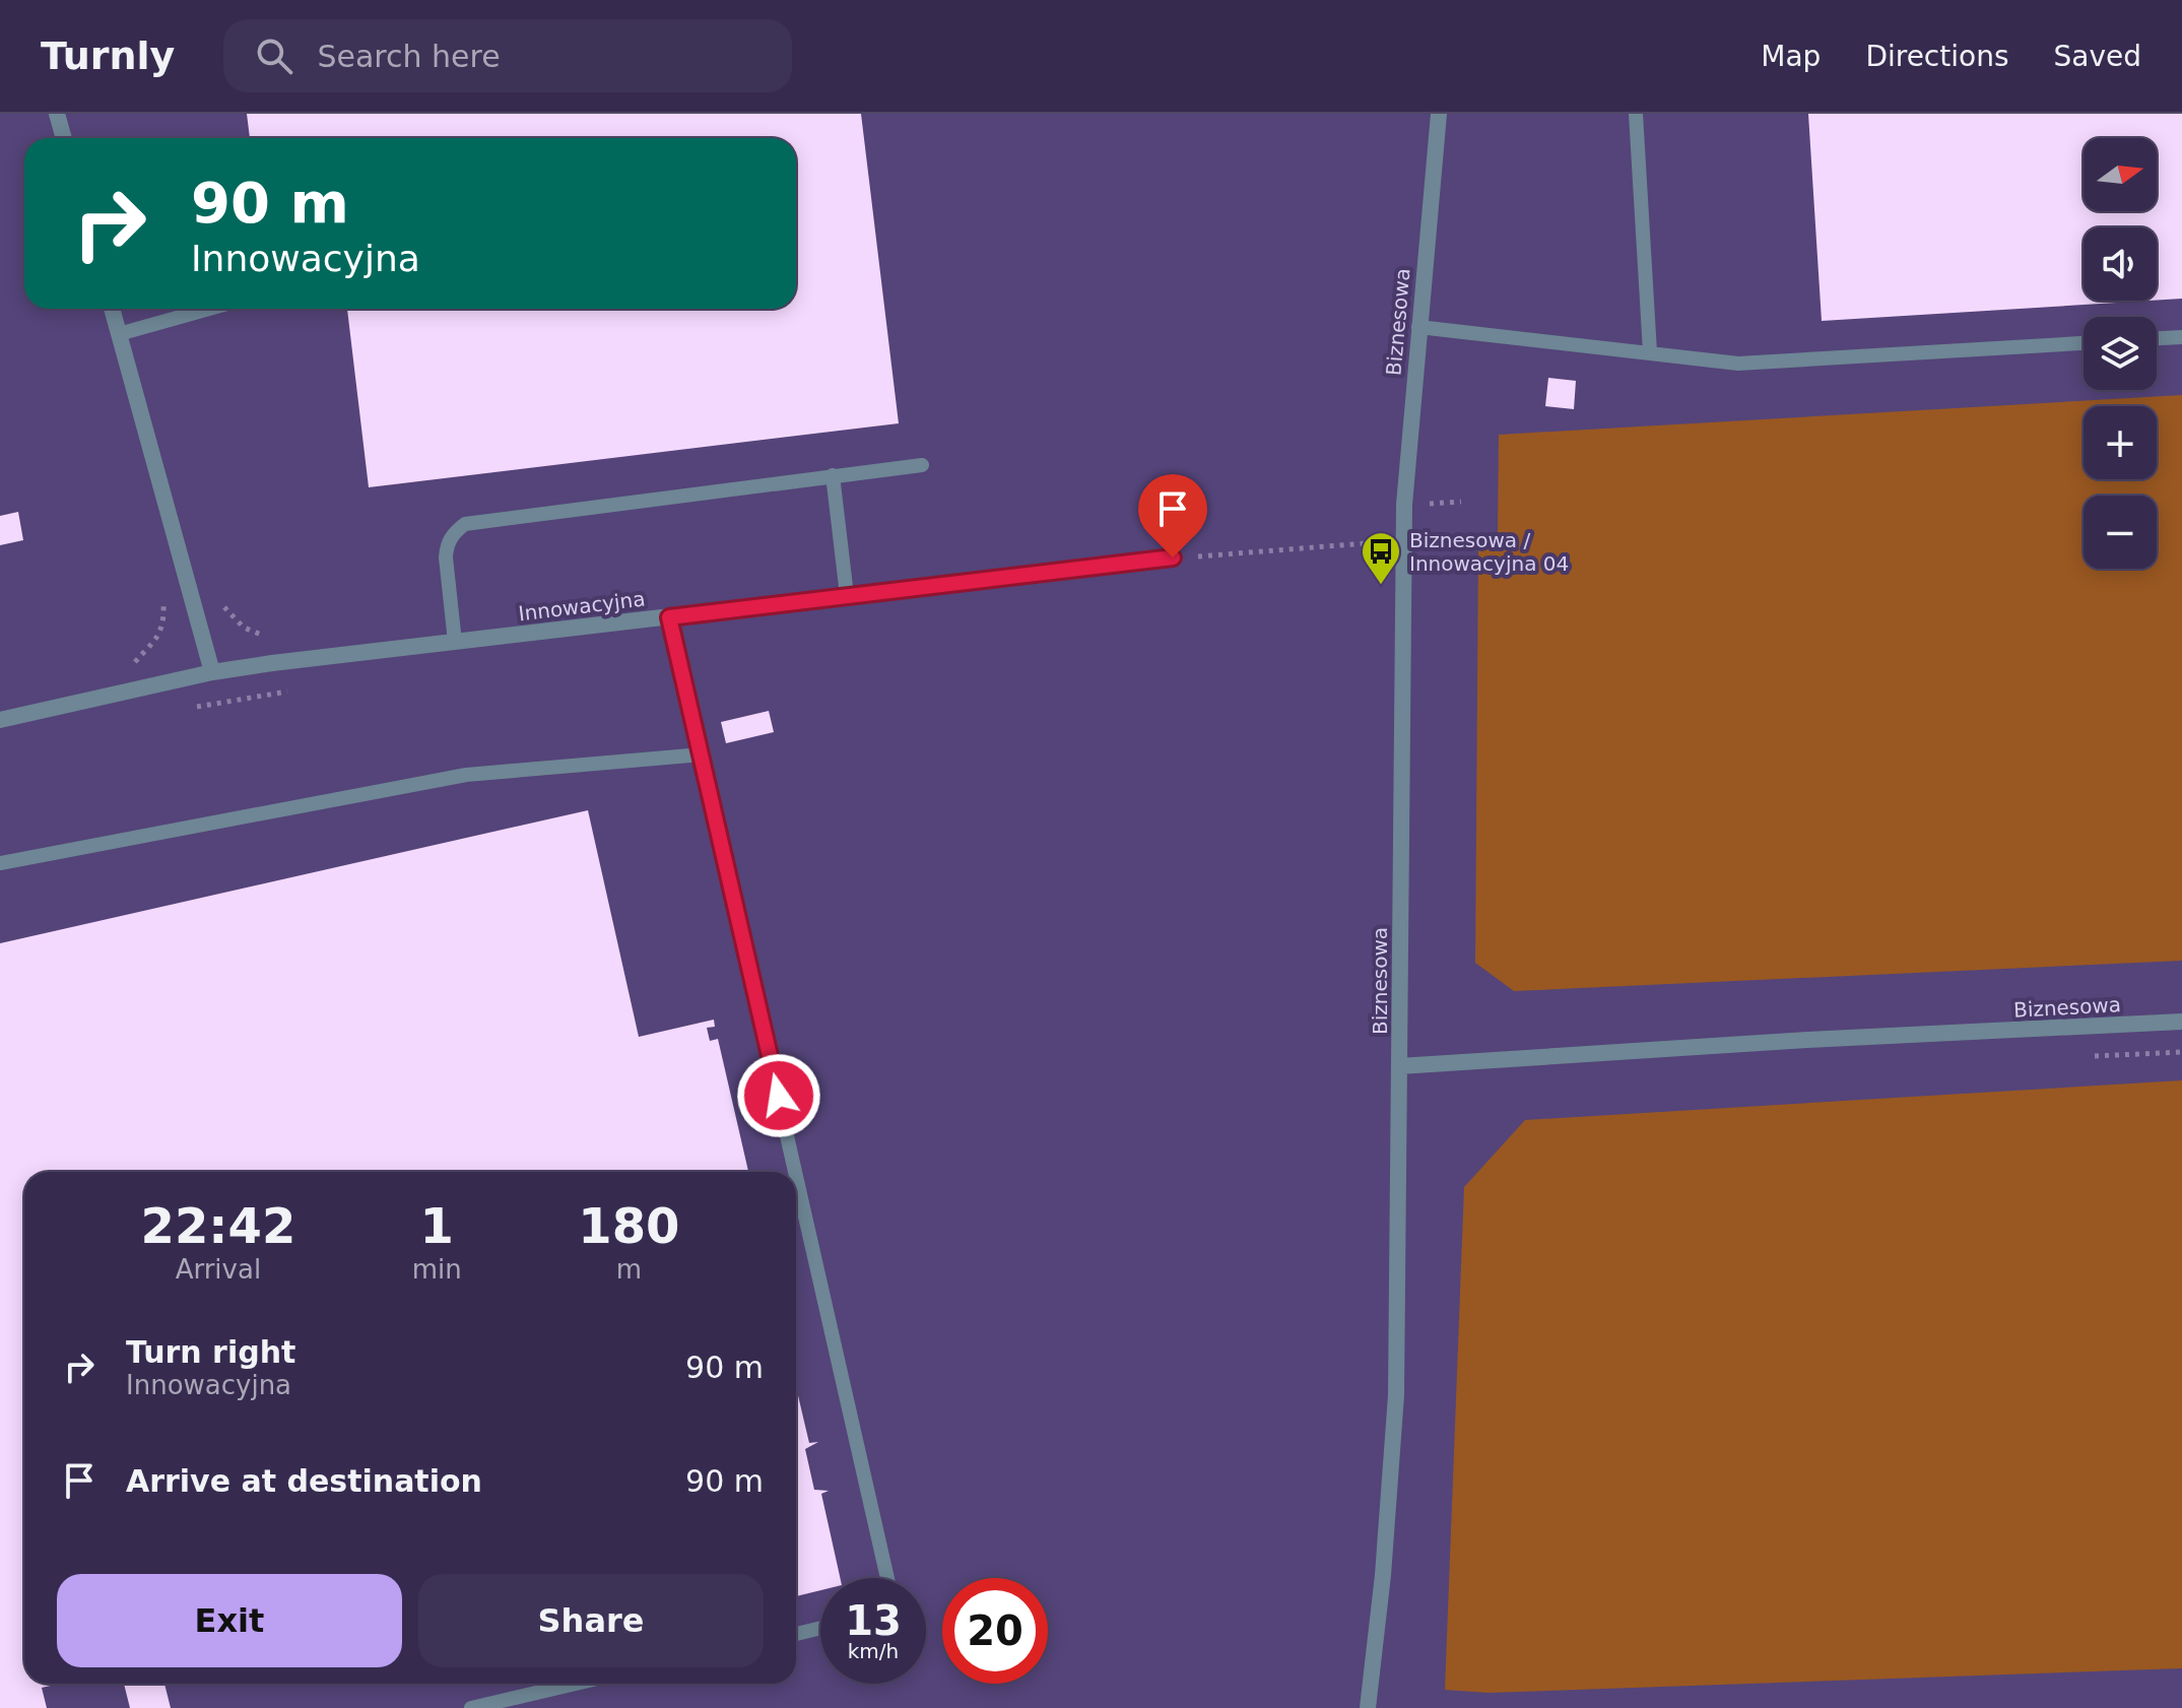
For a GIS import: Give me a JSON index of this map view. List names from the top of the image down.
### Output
{
  "streets": {
    "street": ["Biznesowa", "Innowacyjna"]
  },
  "places": {
    "bus stop": ["Biznesowa / Innowacyjna 04"]
  },
  "north": "right",
  "page": {
    "header": "Turnly",
    "search": "Search here",
    "nav": ["Map", "Directions", "Saved"],
    "map_buttons": ["+", "−"],
    "turn": ["90 m", "Innowacyjna"],
    "eta": [
      "22:42",
      "Arrival",
      "1",
      "min",
      "180",
      "m"
    ],
    "list": [
      {
        "name": "Turn right",
        "note": "Innowacyjna",
        "value": "90 m"
      },
      {
        "name": "Arrive at destination",
        "value": "90 m"
      }
    ],
    "buttons": ["Exit", "Share"],
    "speed": "13 km/h",
    "limit": "20"
  }
}
